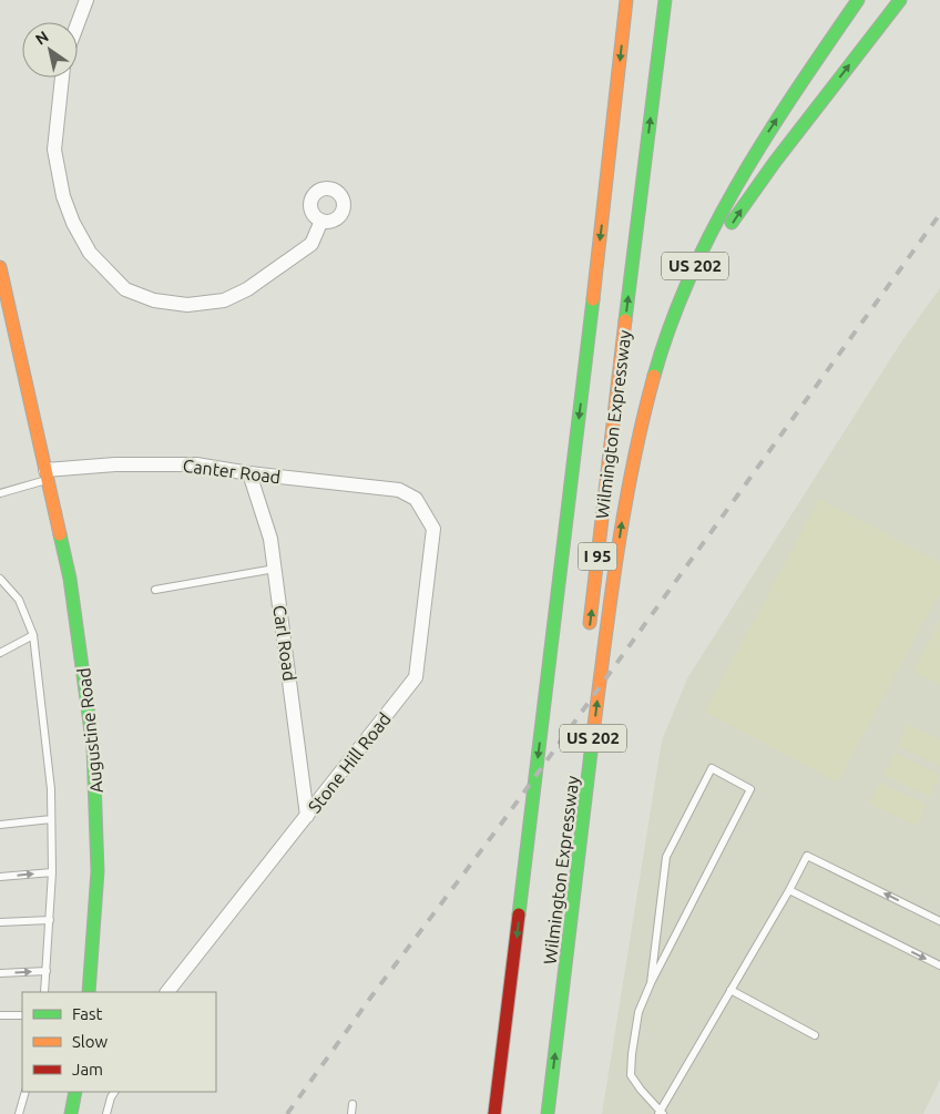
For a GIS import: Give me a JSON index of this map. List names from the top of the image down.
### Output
{
  "streets": {
    "main road": [
      "US 202",
      "Wilmington Expressway",
      "I 95",
      "Augustine Road"
    ],
    "street": ["Canter Road", "Carl Road", "Stone Hill Road"]
  },
  "crossings": [
    ["Canter Road", "Carl Road"],
    ["Canter Road", "Augustine Road"],
    ["Canter Road", "Stone Hill Road"],
    ["Carl Road", "Stone Hill Road"]
  ],
  "legend": ["Fast", "Slow", "Jam"],
  "north": "top left"
}
